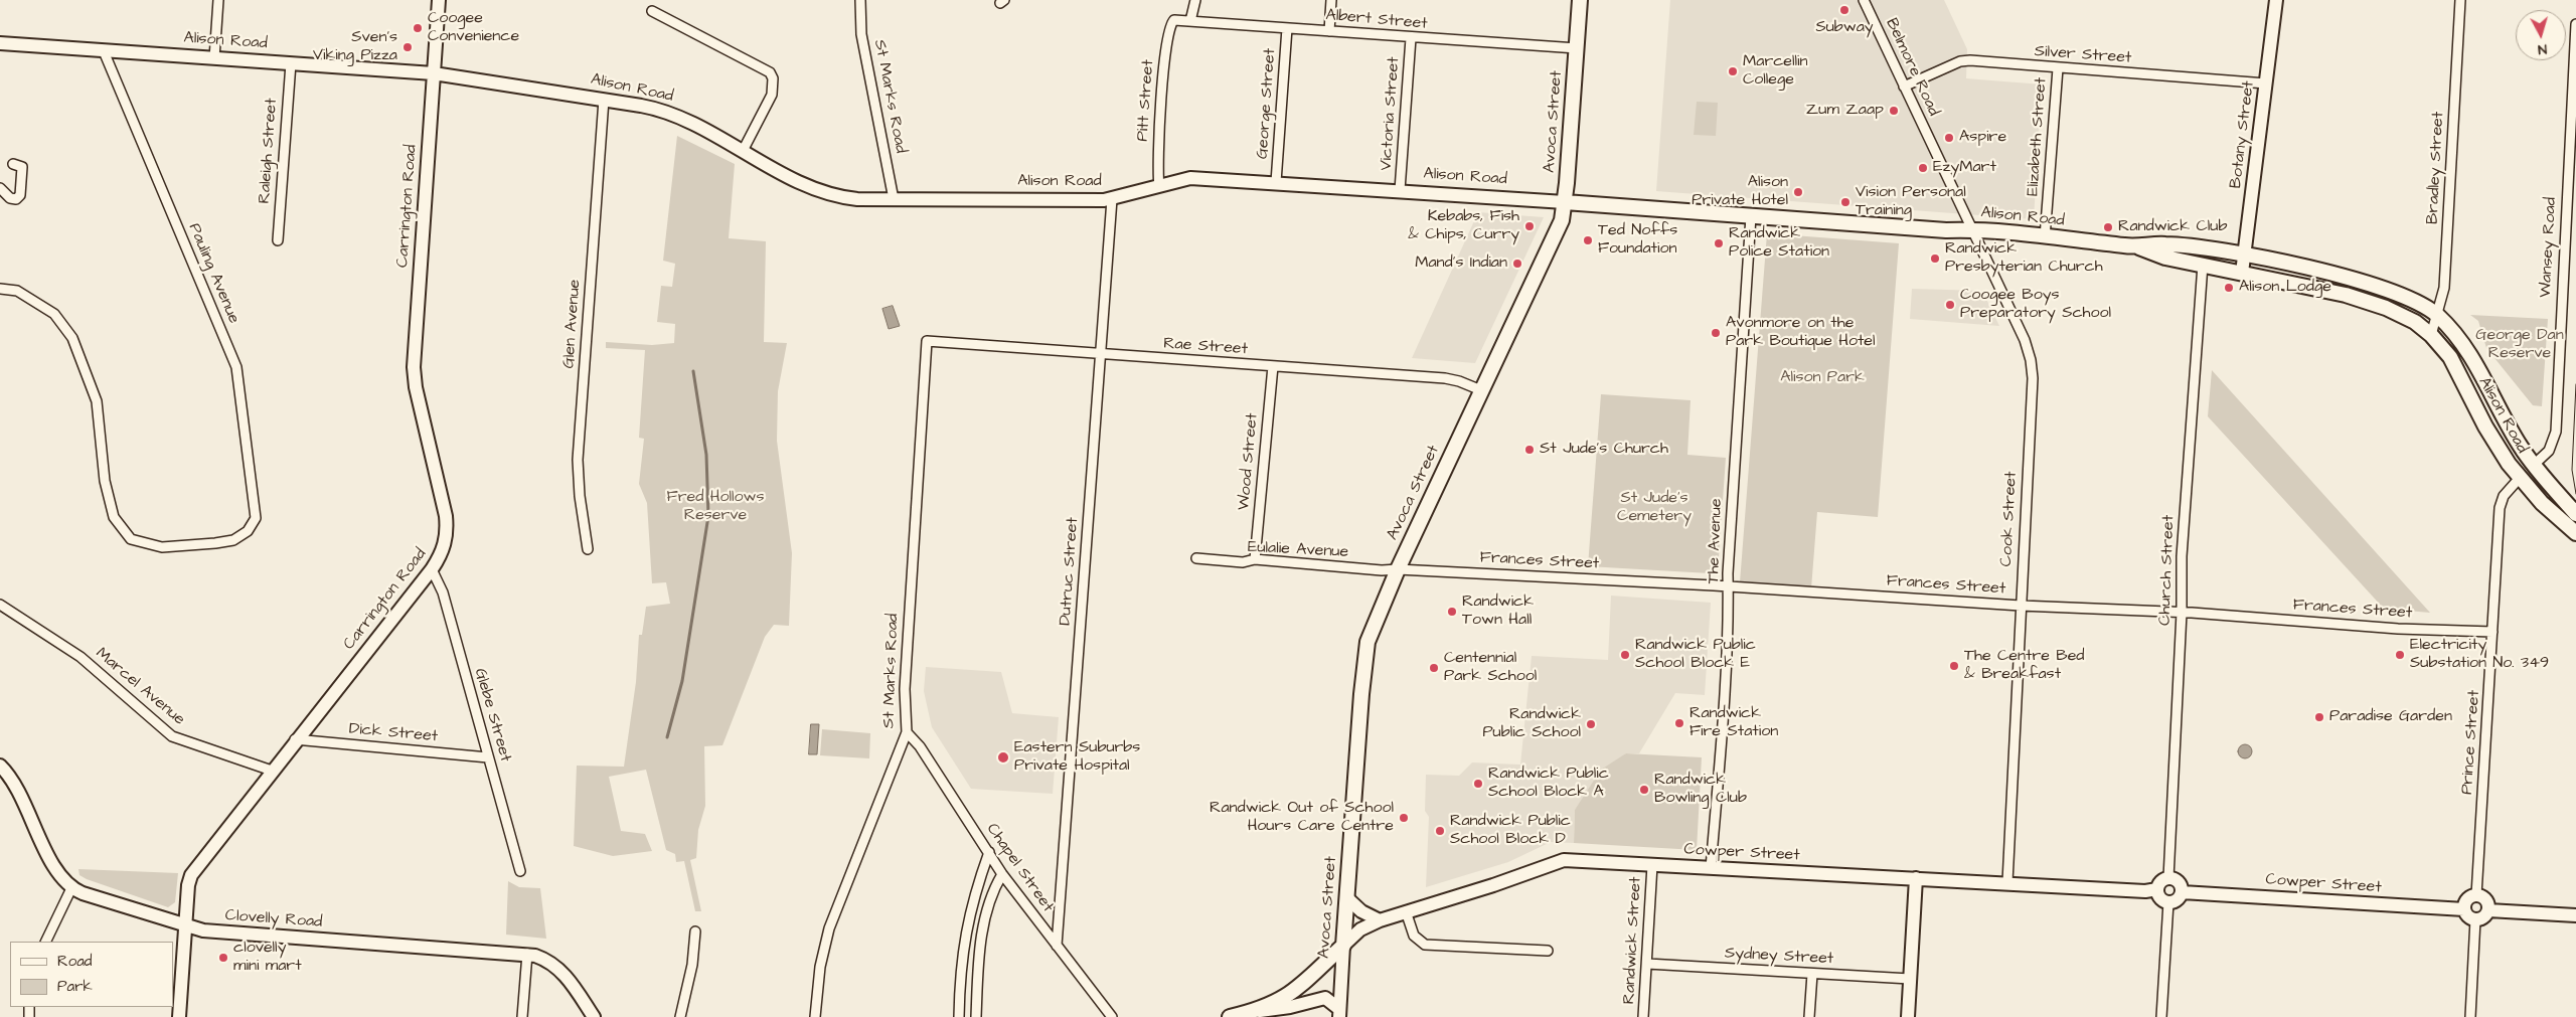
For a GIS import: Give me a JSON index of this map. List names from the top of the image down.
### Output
{
  "streets": {
    "main road": [
      "Alison Road",
      "Avoca Street",
      "Botany Street",
      "Carrington Road",
      "Cowper Street",
      "Clovelly Road"
    ],
    "street": [
      "Albert Street",
      "Silver Street",
      "Belmore Road",
      "St Marks Road",
      "Pitt Street",
      "George Street",
      "Victoria Street",
      "Elizabeth Street",
      "Raleigh Street",
      "Bradley Street",
      "Wansey Road",
      "Pauling Avenue",
      "Glen Avenue",
      "Rae Street",
      "Wood Street",
      "Cook Street",
      "The Avenue",
      "Eulalie Avenue",
      "Frances Street",
      "Church Street",
      "Dutruc Street",
      "Marcel Avenue",
      "Glebe Street",
      "Dick Street",
      "Prince Street",
      "Chapel Street",
      "Randwick Street",
      "Sydney Street"
    ]
  },
  "crossings": [
    ["Albert Street", "Pitt Street"],
    ["Albert Street", "George Street"],
    ["Albert Street", "Victoria Street"],
    ["Albert Street", "Avoca Street"],
    ["Alison Road", "Belmore Road"],
    ["Alison Road", "St Marks Road"],
    ["Alison Road", "Pitt Street"],
    ["Alison Road", "George Street"],
    ["Alison Road", "Victoria Street"],
    ["Alison Road", "Avoca Street"],
    ["Alison Road", "Botany Street"],
    ["Alison Road", "Elizabeth Street"],
    ["Alison Road", "Raleigh Street"],
    ["Alison Road", "Bradley Street"],
    ["Alison Road", "Carrington Road"],
    ["Alison Road", "Wansey Road"],
    ["Alison Road", "Pauling Avenue"],
    ["Alison Road", "Glen Avenue"],
    ["Alison Road", "Cook Street"],
    ["Alison Road", "The Avenue"],
    ["Alison Road", "Church Street"],
    ["Alison Road", "Dutruc Street"],
    ["Alison Road", "Prince Street"],
    ["Silver Street", "Belmore Road"],
    ["Silver Street", "Botany Street"],
    ["Silver Street", "Elizabeth Street"],
    ["Belmore Road", "Cook Street"],
    ["St Marks Road", "Rae Street"],
    ["St Marks Road", "Chapel Street"],
    ["Avoca Street", "Rae Street"],
    ["Avoca Street", "Eulalie Avenue"],
    ["Avoca Street", "Frances Street"],
    ["Avoca Street", "Cowper Street"],
    ["Carrington Road", "Marcel Avenue"],
    ["Carrington Road", "Glebe Street"],
    ["Carrington Road", "Dick Street"],
    ["Carrington Road", "Clovelly Road"],
    ["Rae Street", "Wood Street"],
    ["Rae Street", "Dutruc Street"],
    ["Wood Street", "Eulalie Avenue"],
    ["Cook Street", "Frances Street"],
    ["Cook Street", "Cowper Street"],
    ["The Avenue", "Frances Street"],
    ["The Avenue", "Cowper Street"],
    ["Eulalie Avenue", "Frances Street"],
    ["Frances Street", "Church Street"],
    ["Frances Street", "Prince Street"],
    ["Church Street", "Cowper Street"],
    ["Dutruc Street", "Chapel Street"],
    ["Glebe Street", "Dick Street"],
    ["Prince Street", "Cowper Street"],
    ["Cowper Street", "Randwick Street"],
    ["Randwick Street", "Sydney Street"]
  ],
  "parks": [
    "George Dan Reserve",
    "Alison Park",
    "Fred Hollows Reserve",
    "St Jude's Cemetery"
  ],
  "places": [
    "Subway",
    "Coogee Convenience",
    "Sven's Viking Pizza",
    "Marcellin College",
    "Zum Zaap",
    "Aspire",
    "EzyMart",
    "Alison Private Hotel",
    "Vision Personal Training",
    "Kebabs, Fish & Chips, Curry",
    "Randwick Club",
    "Ted Noffs Foundation",
    "Randwick Police Station",
    "Randwick Presbyterian Church",
    "Mand's Indian",
    "Alison Lodge",
    "Coogee Boys Preparatory School",
    "Avonmore on the Park Boutique Hotel",
    "St Jude's Church",
    "Randwick Town Hall",
    "Randwick Public School Block E",
    "Electricity Substation No. 349",
    "The Centre Bed & Breakfast",
    "Centennial Park School",
    "Paradise Garden",
    "Randwick Fire Station",
    "Randwick Public School",
    "Eastern Suburbs Private Hospital",
    "Randwick Public School Block A",
    "Randwick Bowling Club",
    "Randwick Out of School Hours Care Centre",
    "Randwick Public School Block D",
    "clovelly mini mart"
  ],
  "legend": ["Road", "Park"],
  "north": "bottom"
}
